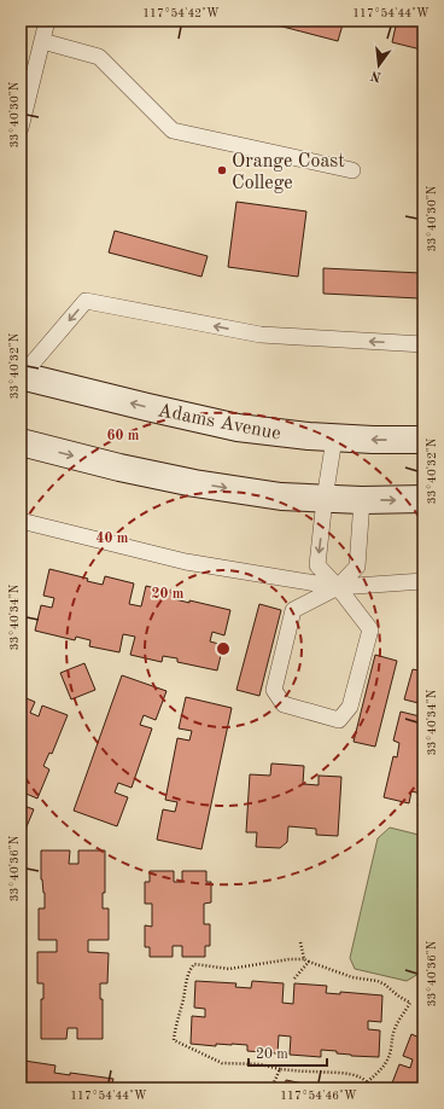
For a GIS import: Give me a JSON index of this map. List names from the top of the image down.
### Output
{
  "streets": {
    "main road": ["Adams Avenue"]
  },
  "places": ["Orange Coast College"],
  "scale_bar": "20 m",
  "north": "bottom",
  "coordinates": [
    "117°54'42\"W",
    "117°54'44\"W",
    "33°40'30\"N",
    "33°40'32\"N",
    "33°40'34\"N",
    "33°40'36\"N",
    "117°54'46\"W"
  ],
  "rings": ["60 m", "40 m", "20 m"]
}
